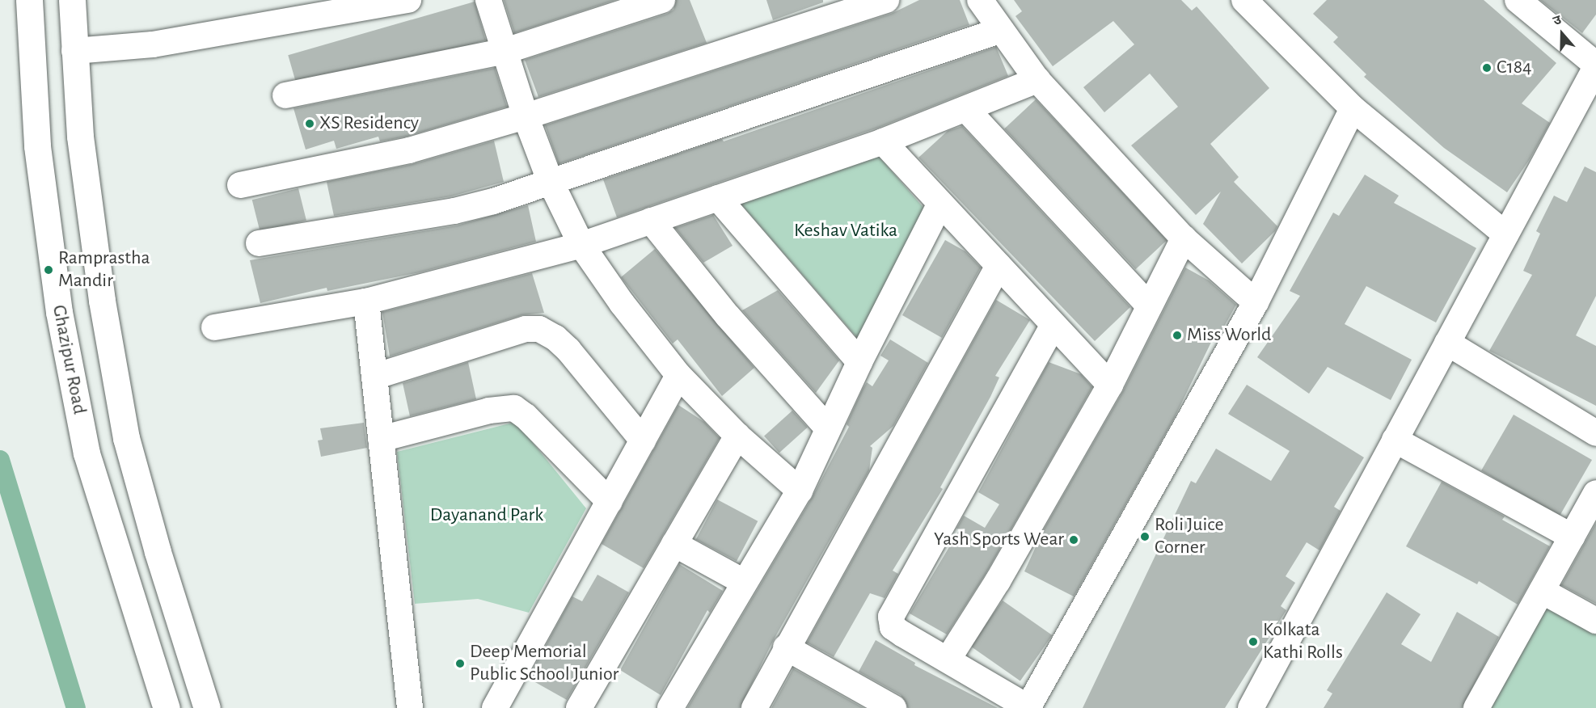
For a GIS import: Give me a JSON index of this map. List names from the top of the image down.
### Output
{
  "streets": {
    "main road": ["Ghazipur Road"]
  },
  "parks": ["Keshav Vatika", "Dayanand Park"],
  "places": [
    "C184",
    "XS Residency",
    "Ramprastha Mandir",
    "Miss World",
    "Roli Juice Corner",
    "Yash Sports Wear",
    "Kolkata Kathi Rolls",
    "Deep Memorial Public School Junior"
  ],
  "north": "top"
}
